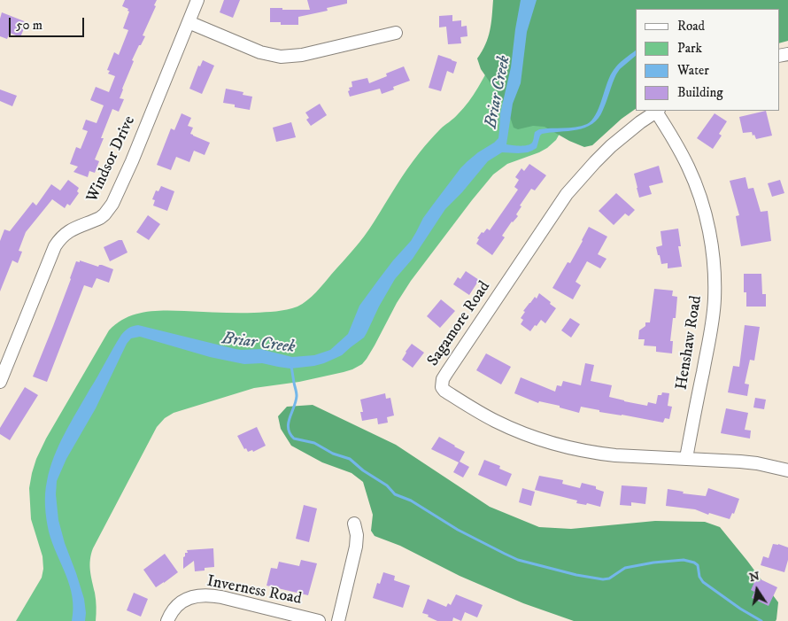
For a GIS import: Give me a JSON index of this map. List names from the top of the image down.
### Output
{
  "streets": {
    "street": [
      "Windsor Drive",
      "Sagamore Road",
      "Henshaw Road",
      "Inverness Road"
    ]
  },
  "crossings": [
    ["Sagamore Road", "Henshaw Road"]
  ],
  "water": ["Briar Creek"],
  "legend": [
    "Road",
    "Park",
    "Water",
    "Building"
  ],
  "scale_bar": "50 m",
  "north": "top"
}
